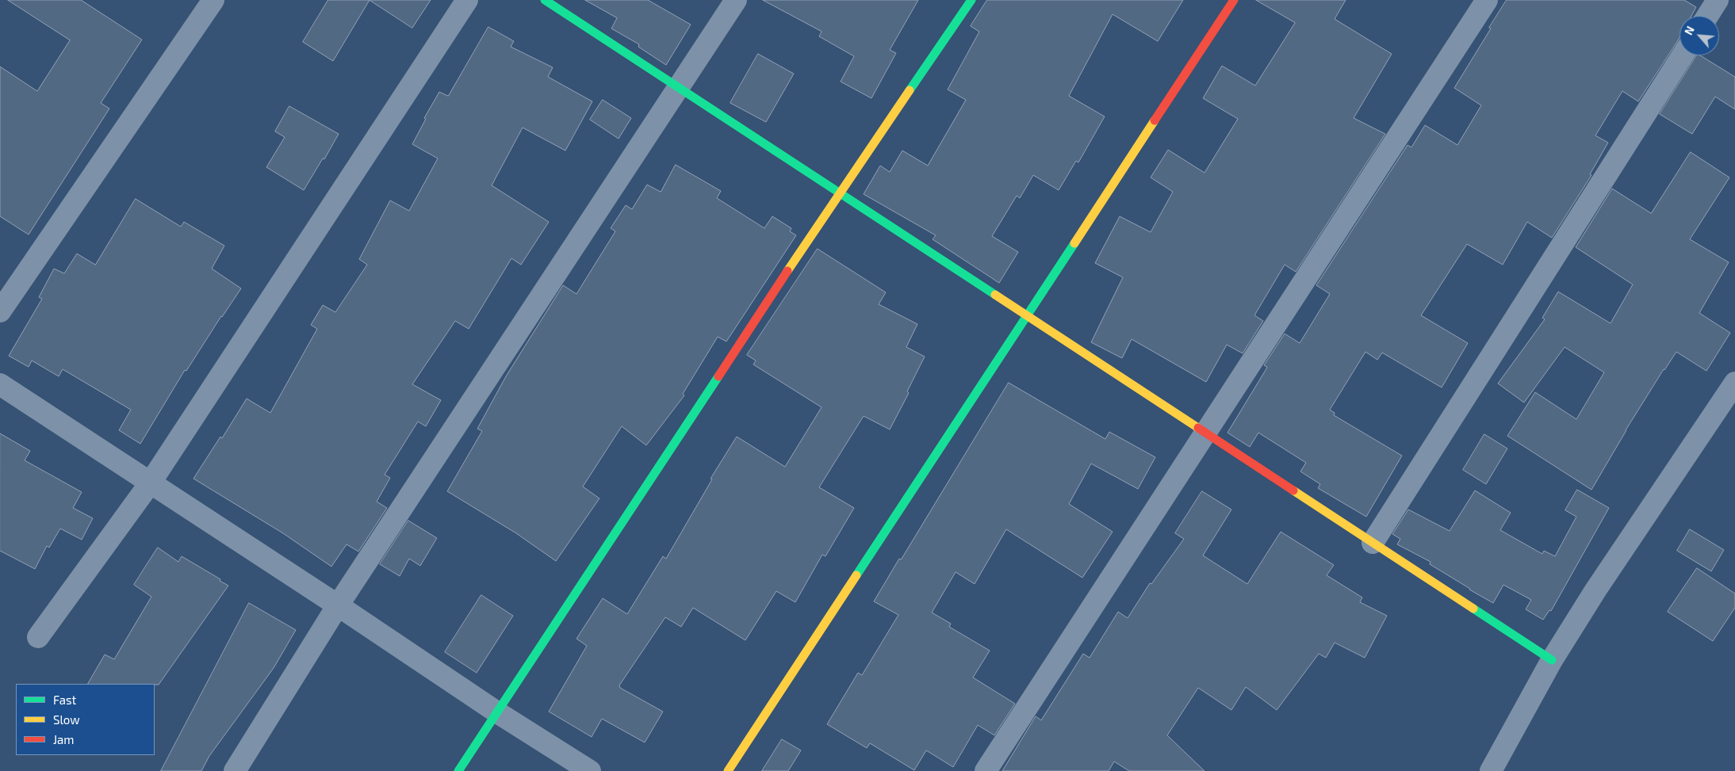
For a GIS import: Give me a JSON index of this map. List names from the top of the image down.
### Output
{
  "legend": ["Fast", "Slow", "Jam"],
  "north": "top left"
}
